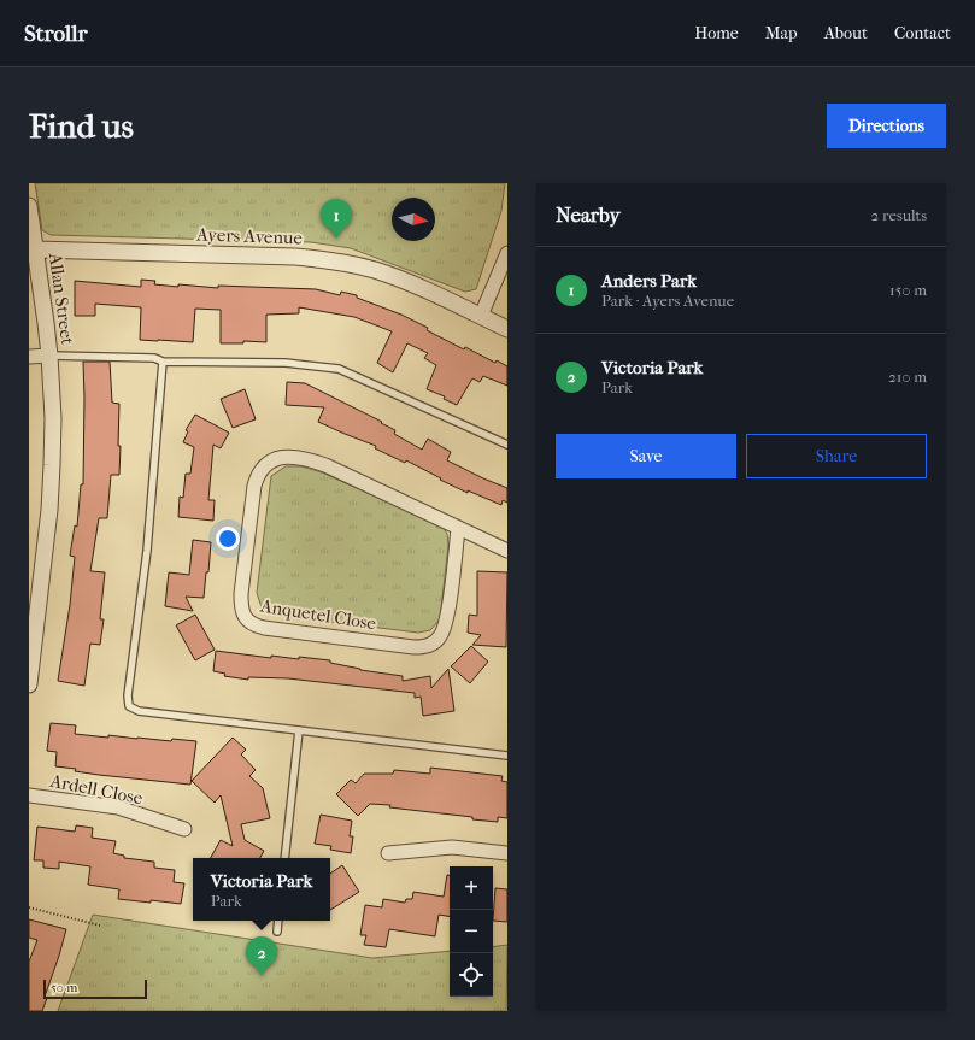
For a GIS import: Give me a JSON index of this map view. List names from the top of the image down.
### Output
{
  "streets": {
    "street": [
      "Ayers Avenue",
      "Allan Street",
      "Anquetel Close",
      "Ardell Close"
    ]
  },
  "crossings": [
    ["Ayers Avenue", "Allan Street"]
  ],
  "scale_bar": "50 m",
  "north": "right",
  "page": {
    "header": "Strollr",
    "nav": [
      "Home",
      "Map",
      "About",
      "Contact"
    ],
    "buttons": [
      "Directions",
      ["Save", "Share"]
    ],
    "title": "Find us",
    "heading": ["Nearby", "2 results"],
    "pins": ["1", "2"],
    "list": [
      {
        "mark": "1",
        "name": "Anders Park",
        "note": "Park · Ayers Avenue",
        "value": "150 m"
      },
      {
        "mark": "2",
        "name": "Victoria Park",
        "note": "Park",
        "value": "210 m"
      }
    ],
    "popup": ["Victoria Park", "Park"],
    "map_buttons": ["+", "−"],
    "scale": "50 m"
  }
}
